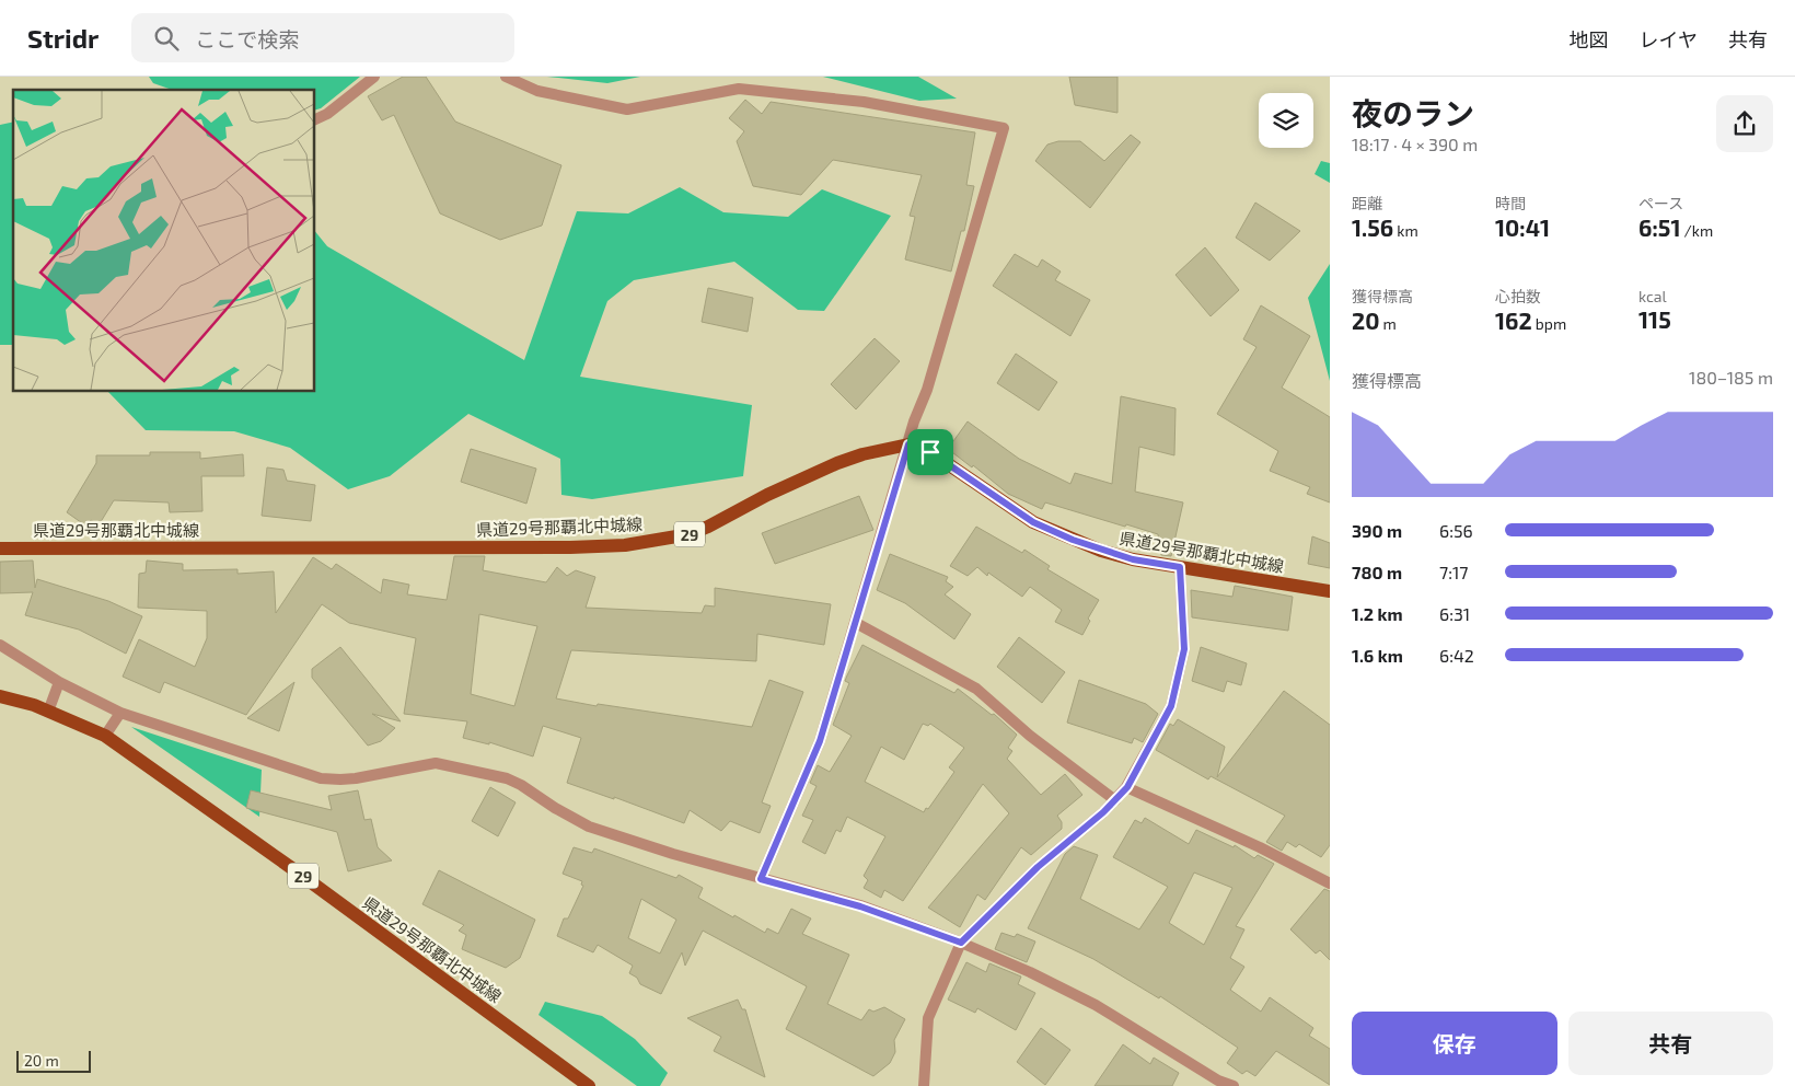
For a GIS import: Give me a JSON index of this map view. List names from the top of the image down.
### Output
{
  "streets": {
    "main road": ["県道29号那覇北中城線", "29"]
  },
  "scale_bar": "20 m",
  "page": {
    "header": "Stridr",
    "search": "ここで検索",
    "nav": ["地図", "レイヤ", "共有"],
    "heading": ["夜のラン", "18:17 · 4 × 390 m"],
    "stats": [
      ["距離", "1.56 km"],
      ["時間", "10:41"],
      ["ペース", "6:51 /km"],
      ["獲得標高", "20 m"],
      ["心拍数", "162 bpm"],
      ["kcal", "115"]
    ],
    "chart": ["獲得標高", "180–185 m"],
    "list": [
      {
        "name": "390 m",
        "note": "6:56"
      },
      {
        "name": "780 m",
        "note": "7:17"
      },
      {
        "name": "1.2 km",
        "note": "6:31"
      },
      {
        "name": "1.6 km",
        "note": "6:42"
      }
    ],
    "buttons": ["保存", "共有"],
    "scale": "20 m"
  }
}
